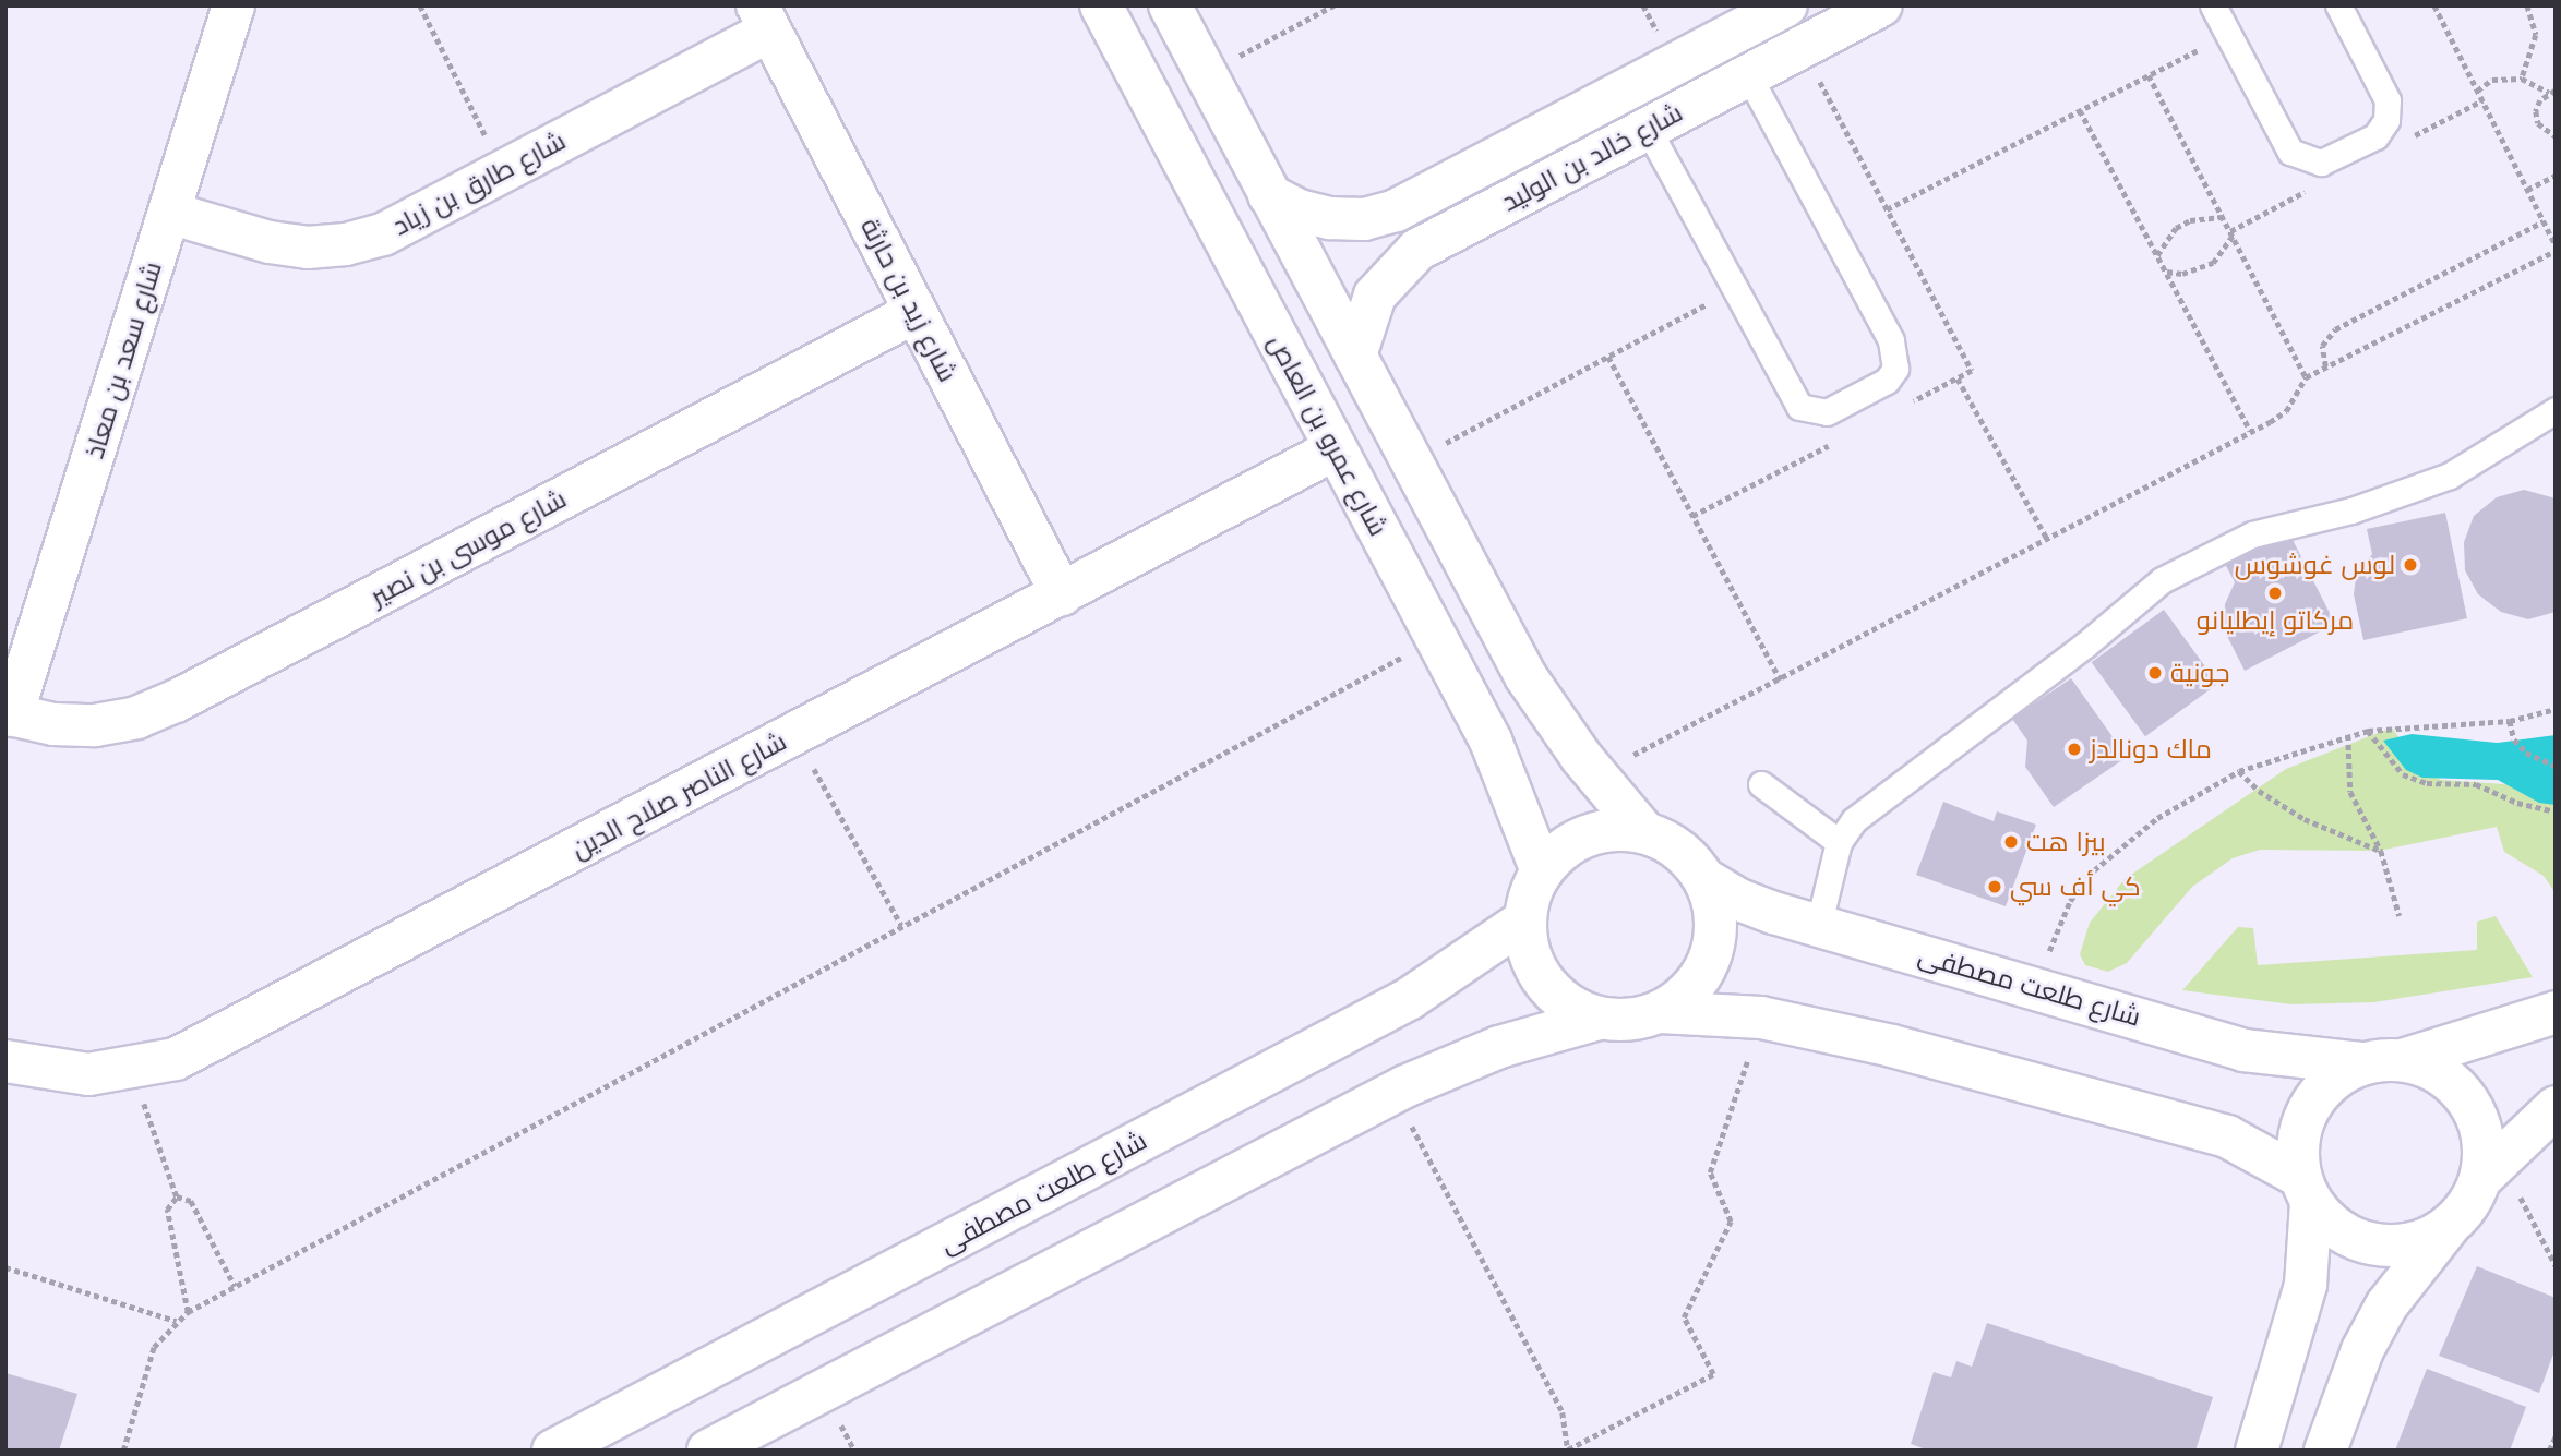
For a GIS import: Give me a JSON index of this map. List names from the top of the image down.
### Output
{
  "streets": {
    "street": [
      "شارع خالد بن الوليد",
      "شارع طارق بن زياد",
      "شارع زيد بن حارثة",
      "شارع سعد بن معاذ",
      "شارع عمرو بن العاص",
      "شارع موسى بن نصير",
      "شارع الناصر صلاح الدين",
      "شارع طلعت مصطفى"
    ]
  },
  "crossings": [
    ["شارع طارق بن زياد", "شارع زيد بن حارثة"],
    ["شارع طارق بن زياد", "شارع سعد بن معاذ"],
    ["شارع زيد بن حارثة", "شارع موسى بن نصير"],
    ["شارع زيد بن حارثة", "شارع الناصر صلاح الدين"],
    ["شارع سعد بن معاذ", "شارع موسى بن نصير"],
    ["شارع عمرو بن العاص", "شارع الناصر صلاح الدين"],
    ["شارع عمرو بن العاص", "شارع طلعت مصطفى"]
  ],
  "places": [
    "لوس غوشوس",
    "مركاتو إيطليانو",
    "جونية",
    "ماك دونالدز",
    "بيزا هت",
    "كي أف سي"
  ]
}
